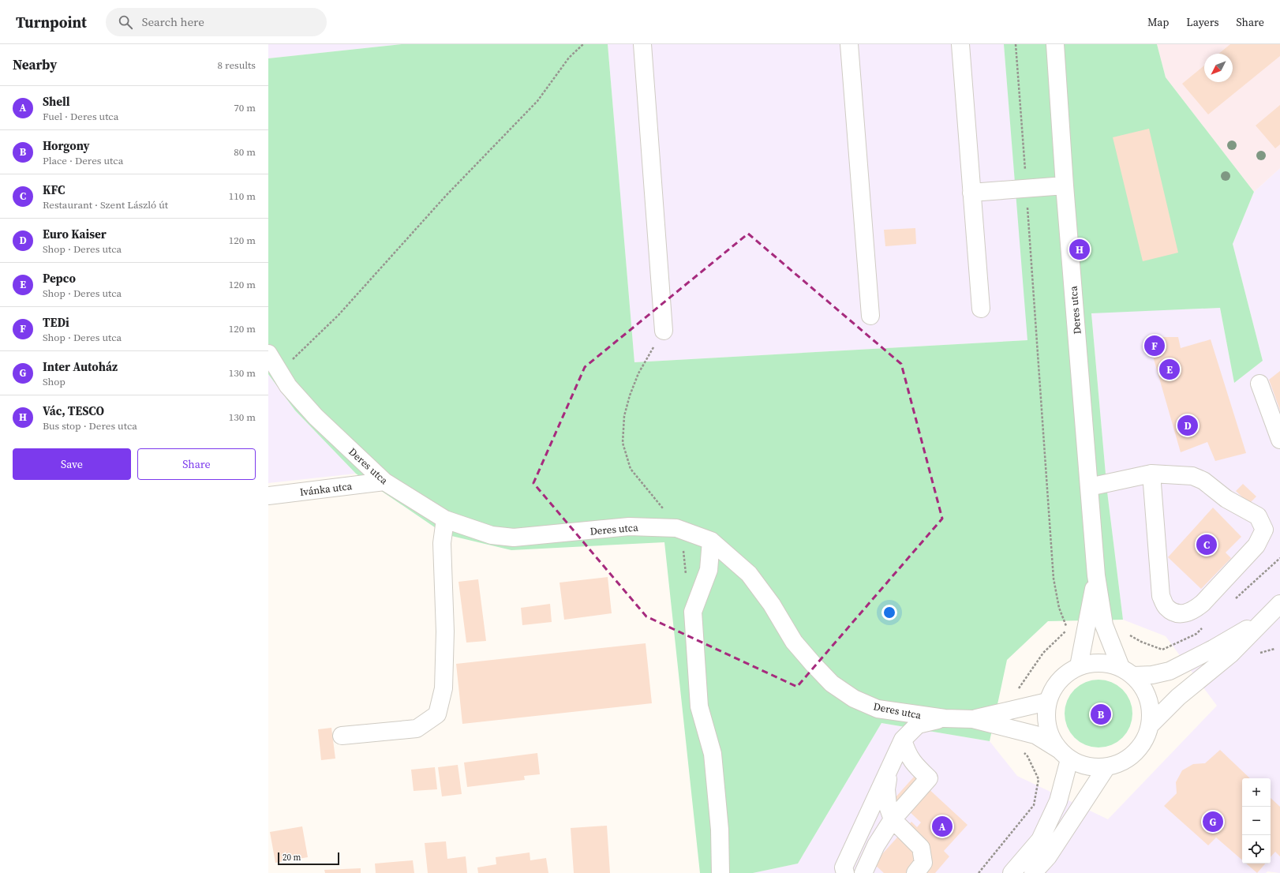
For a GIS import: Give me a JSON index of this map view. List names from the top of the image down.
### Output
{
  "streets": {
    "street": ["Deres utca", "Ivánka utca"]
  },
  "crossings": [
    ["Deres utca", "Ivánka utca"]
  ],
  "scale_bar": "20 m",
  "north": "bottom left",
  "page": {
    "header": "Turnpoint",
    "search": "Search here",
    "nav": ["Map", "Layers", "Share"],
    "heading": ["Nearby", "8 results"],
    "list": [
      {
        "mark": "A",
        "name": "Shell",
        "note": "Fuel · Deres utca",
        "value": "70 m"
      },
      {
        "mark": "B",
        "name": "Horgony",
        "note": "Place · Deres utca",
        "value": "80 m"
      },
      {
        "mark": "C",
        "name": "KFC",
        "note": "Restaurant · Szent László út",
        "value": "110 m"
      },
      {
        "mark": "D",
        "name": "Euro Kaiser",
        "note": "Shop · Deres utca",
        "value": "120 m"
      },
      {
        "mark": "E",
        "name": "Pepco",
        "note": "Shop · Deres utca",
        "value": "120 m"
      },
      {
        "mark": "F",
        "name": "TEDi",
        "note": "Shop · Deres utca",
        "value": "120 m"
      },
      {
        "mark": "G",
        "name": "Inter Autoház",
        "note": "Shop",
        "value": "130 m"
      },
      {
        "mark": "H",
        "name": "Vác, TESCO",
        "note": "Bus stop · Deres utca",
        "value": "130 m"
      }
    ],
    "pins": [
      "H",
      "F",
      "E",
      "D",
      "C",
      "B",
      "G",
      "A"
    ],
    "buttons": ["Save", "Share"],
    "map_buttons": ["+", "−"],
    "scale": "20 m"
  }
}
